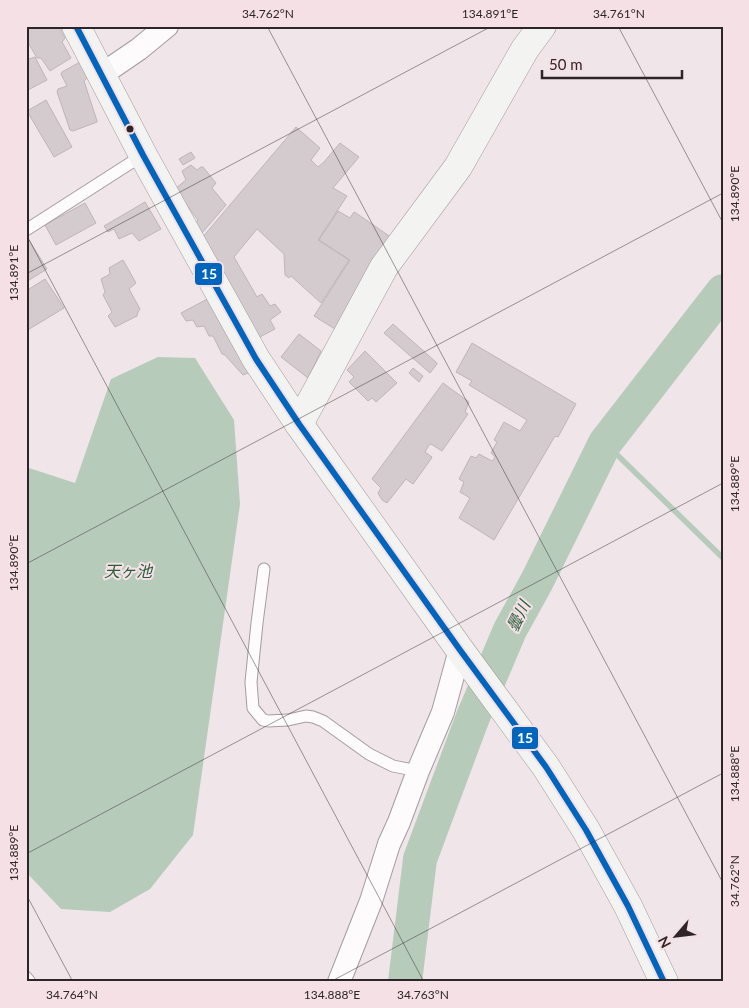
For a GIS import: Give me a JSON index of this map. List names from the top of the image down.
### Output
{
  "water": ["天ヶ池", "曇川"],
  "lines": ["transit line 15"],
  "scale_bar": "50 m",
  "north": "bottom left",
  "coordinates": [
    "34.762°N",
    "134.891°E",
    "34.761°N",
    "134.890°E",
    "134.889°E",
    "134.888°E",
    "34.764°N",
    "34.763°N"
  ]
}
